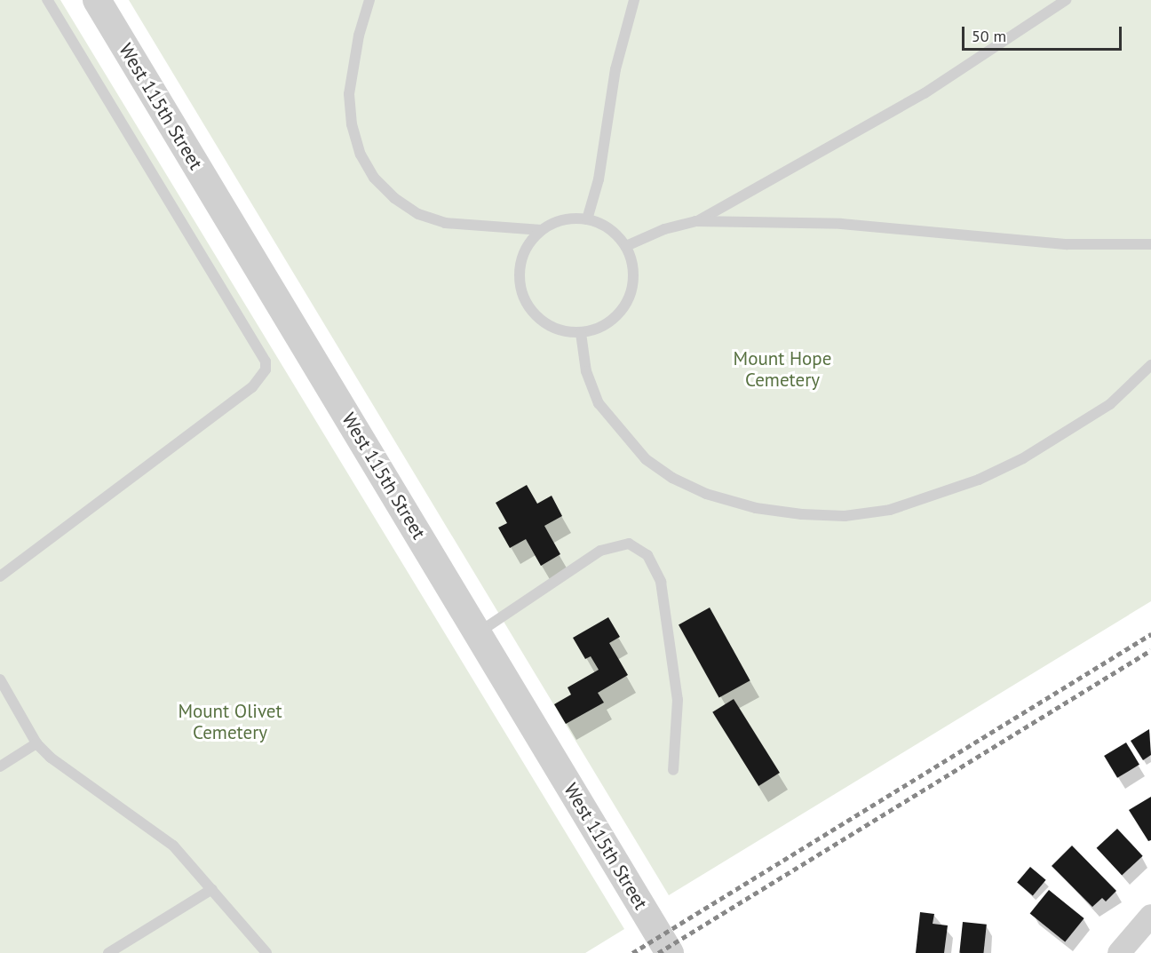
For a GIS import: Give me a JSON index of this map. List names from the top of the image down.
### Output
{
  "streets": {
    "street": ["West 115th Street"]
  },
  "parks": ["Mount Hope Cemetery", "Mount Olivet Cemetery"],
  "scale_bar": "50 m"
}
